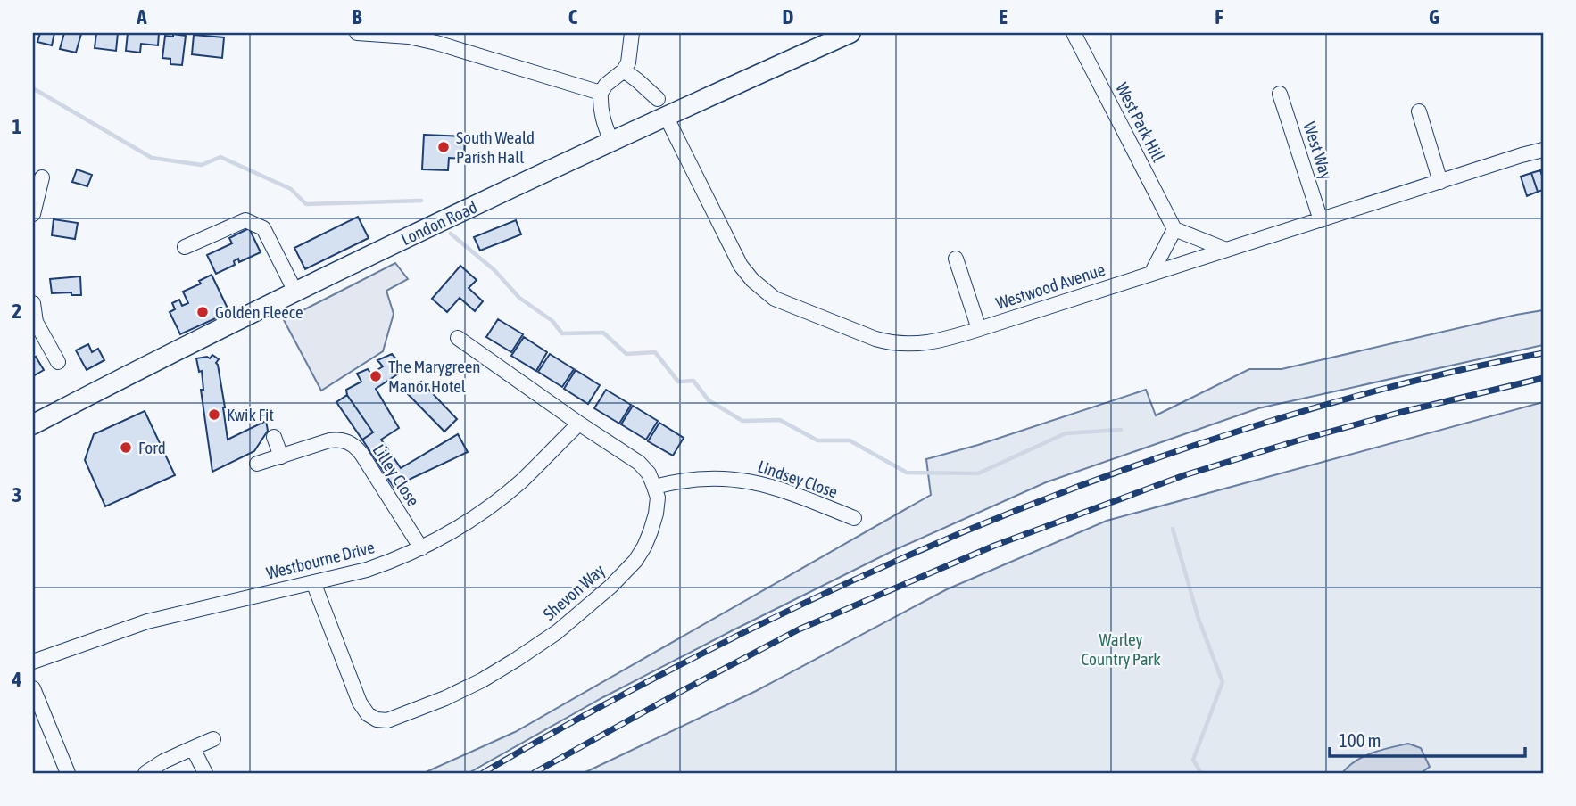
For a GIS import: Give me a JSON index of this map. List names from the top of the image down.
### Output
{
  "streets": {
    "main road": ["London Road"],
    "street": [
      "West Park Hill",
      "West Way",
      "Westwood Avenue",
      "Lilley Close",
      "Lindsey Close",
      "Westbourne Drive",
      "Shevon Way"
    ]
  },
  "crossings": [
    ["West Way", "Westwood Avenue"],
    ["London Road", "Westwood Avenue"],
    ["Lilley Close", "Westbourne Drive"],
    ["Lindsey Close", "Shevon Way"],
    ["Westbourne Drive", "Shevon Way"]
  ],
  "parks": ["Warley Country Park"],
  "places": [
    "South Weald Parish Hall",
    "Golden Fleece",
    "The Marygreen Manor Hotel",
    "Kwik Fit",
    "Ford"
  ],
  "scale_bar": "100 m",
  "grid": {
    "columns": [
      "A",
      "B",
      "C",
      "D",
      "E",
      "F",
      "G"
    ],
    "rows": [
      "1",
      "2",
      "3",
      "4"
    ]
  }
}
